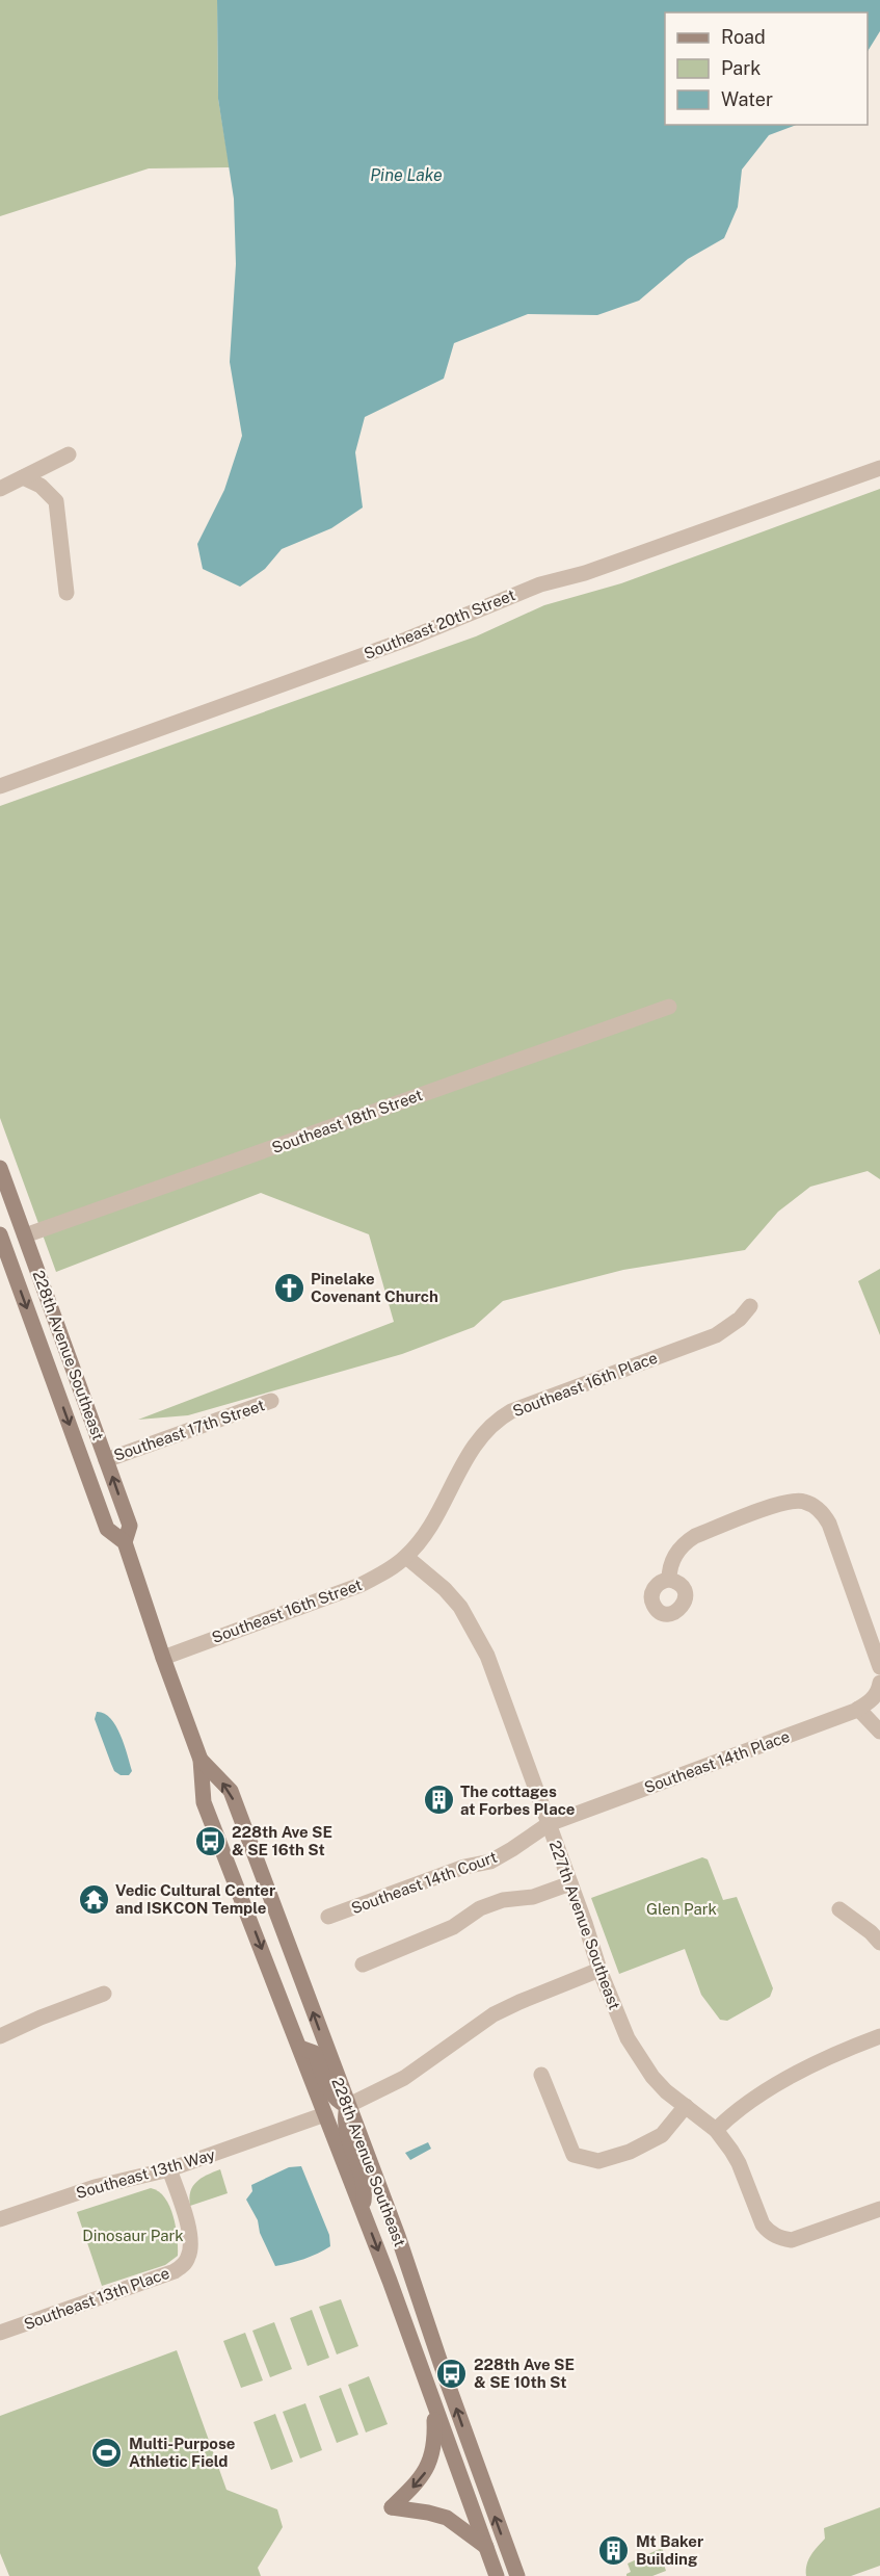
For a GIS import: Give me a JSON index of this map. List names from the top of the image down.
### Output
{
  "streets": {
    "main road": ["228th Avenue Southeast"],
    "street": [
      "Southeast 20th Street",
      "Southeast 18th Street",
      "Southeast 16th Place",
      "Southeast 17th Street",
      "Southeast 16th Street",
      "Southeast 14th Place",
      "Southeast 14th Court",
      "227th Avenue Southeast",
      "Southeast 13th Way",
      "Southeast 13th Place"
    ]
  },
  "crossings": [
    ["Southeast 18th Street", "228th Avenue Southeast"],
    ["228th Avenue Southeast", "Southeast 17th Street"],
    ["228th Avenue Southeast", "Southeast 16th Street"],
    ["228th Avenue Southeast", "Southeast 13th Way"],
    ["Southeast 16th Place", "Southeast 16th Street"],
    ["Southeast 16th Place", "227th Avenue Southeast"],
    ["Southeast 16th Street", "227th Avenue Southeast"],
    ["Southeast 14th Place", "Southeast 14th Court"],
    ["Southeast 14th Place", "227th Avenue Southeast"],
    ["Southeast 14th Court", "227th Avenue Southeast"],
    ["Southeast 13th Way", "Southeast 13th Place"]
  ],
  "water": ["Pine Lake"],
  "parks": ["Glen Park", "Dinosaur Park"],
  "places": {
    "church": ["Pinelake Covenant Church"],
    "building": ["The cottages at Forbes Place", "Mt Baker Building"],
    "bus stop": ["228th Ave SE & SE 16th St", "228th Ave SE & SE 10th St"],
    "temple": ["Vedic Cultural Center and ISKCON Temple"],
    "sports": ["Multi-Purpose Athletic Field"]
  },
  "legend": ["Road", "Park", "Water"]
}
